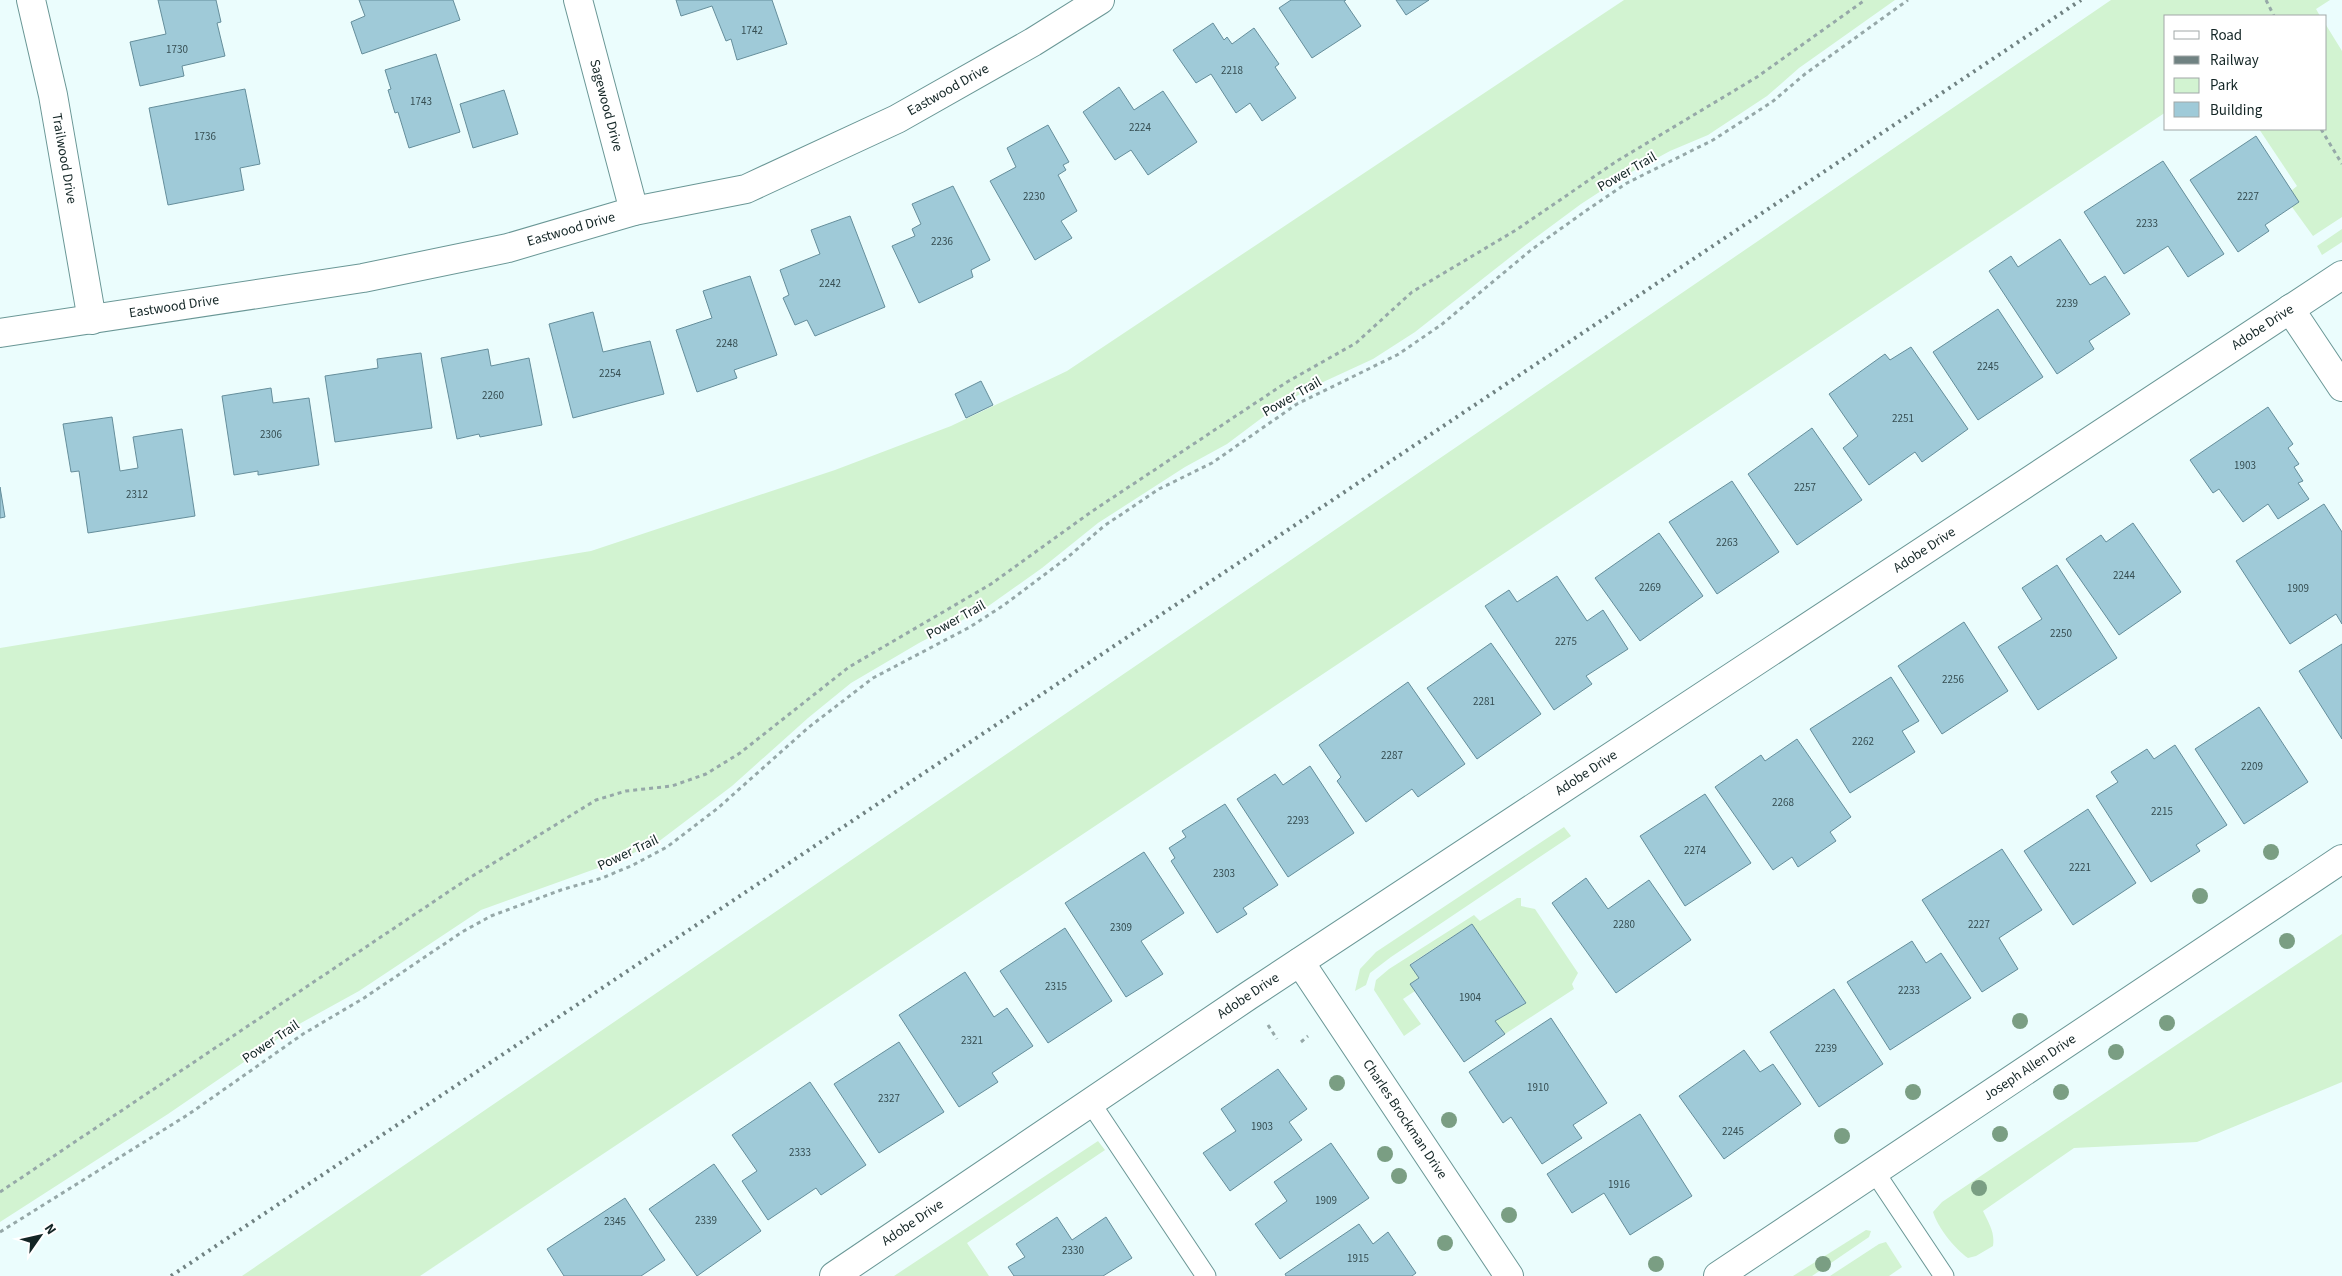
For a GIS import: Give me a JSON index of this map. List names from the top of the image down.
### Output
{
  "streets": {
    "street": [
      "Eastwood Drive",
      "Sagewood Drive",
      "Trailwood Drive",
      "Adobe Drive",
      "Joseph Allen Drive",
      "Charles Brockman Drive"
    ],
    "path": ["Power Trail"]
  },
  "crossings": [
    ["Eastwood Drive", "Sagewood Drive"],
    ["Eastwood Drive", "Trailwood Drive"],
    ["Adobe Drive", "Charles Brockman Drive"]
  ],
  "house_numbers": [
    "1742",
    "1730",
    "2218",
    "1743",
    "2224",
    "1736",
    "2230",
    "2227",
    "2233",
    "2236",
    "2242",
    "2239",
    "2248",
    "2245",
    "2254",
    "2260",
    "2251",
    "2306",
    "1903",
    "2257",
    "2312",
    "2263",
    "2244",
    "2269",
    "1909",
    "2250",
    "2275",
    "2256",
    "2281",
    "2262",
    "2287",
    "2209",
    "2268",
    "2215",
    "2293",
    "2274",
    "2221",
    "2303",
    "2280",
    "2227",
    "2309",
    "2315",
    "2233",
    "1904",
    "2321",
    "2239",
    "1910",
    "2327",
    "1903",
    "2245",
    "2333",
    "1916",
    "1909",
    "2339",
    "2345",
    "2330",
    "1915"
  ],
  "legend": [
    "Road",
    "Railway",
    "Park",
    "Building"
  ],
  "north": "top right"
}
